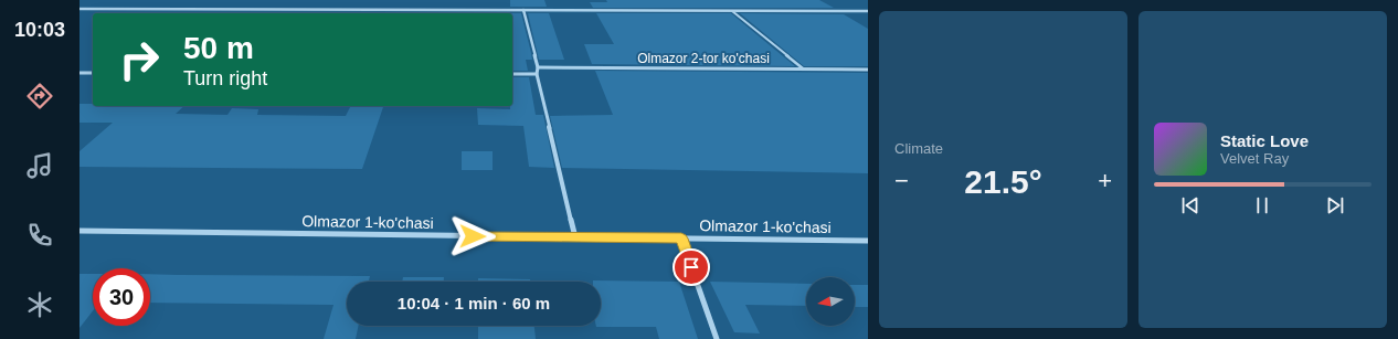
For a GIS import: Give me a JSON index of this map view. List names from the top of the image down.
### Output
{
  "streets": {
    "street": ["Olmazor 2-tor ko'chasi", "Olmazor 1-ko'chasi"]
  },
  "north": "left",
  "page": {
    "tabs": "10:03",
    "tile": "Climate",
    "turn": ["50 m", "Turn right"],
    "song": ["Static Love", "Velvet Ray"],
    "heat": ["−", "21.5°", "+"],
    "limit": "30",
    "trip": "10:04 · 1 min · 60 m"
  }
}
